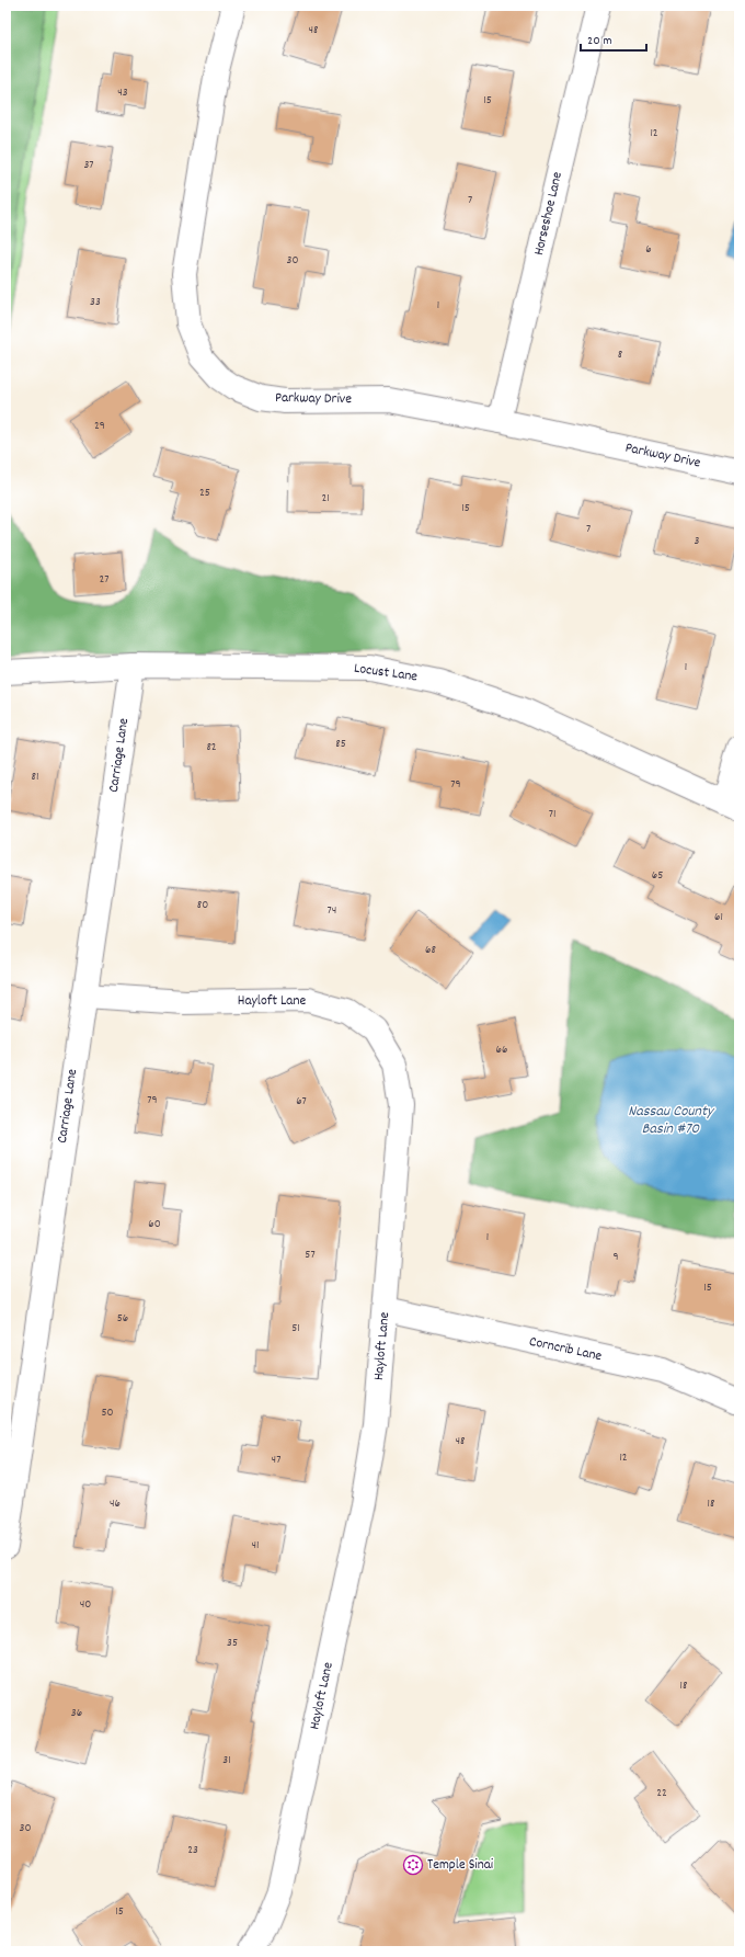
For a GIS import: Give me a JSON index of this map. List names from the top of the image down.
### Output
{
  "streets": {
    "street": [
      "Horseshoe Lane",
      "Parkway Drive",
      "Locust Lane",
      "Carriage Lane",
      "Hayloft Lane",
      "Corncrib Lane"
    ]
  },
  "crossings": [
    ["Horseshoe Lane", "Parkway Drive"],
    ["Locust Lane", "Carriage Lane"],
    ["Carriage Lane", "Hayloft Lane"],
    ["Hayloft Lane", "Corncrib Lane"]
  ],
  "water": ["Nassau County Basin #70"],
  "places": {
    "synagogue": ["Temple Sinai"]
  },
  "house_numbers": [
    "48",
    "43",
    "15",
    "12",
    "37",
    "7",
    "6",
    "30",
    "33",
    "1",
    "8",
    "29",
    "25",
    "21",
    "15",
    "7",
    "3",
    "27",
    "1",
    "85",
    "82",
    "81",
    "79",
    "71",
    "65",
    "80",
    "74",
    "61",
    "68",
    "66",
    "79",
    "67",
    "60",
    "1",
    "57",
    "9",
    "15",
    "56",
    "51",
    "50",
    "48",
    "12",
    "47",
    "46",
    "18",
    "41",
    "40",
    "35",
    "18",
    "36",
    "31",
    "22",
    "30",
    "23",
    "15"
  ],
  "scale_bar": "20 m"
}
